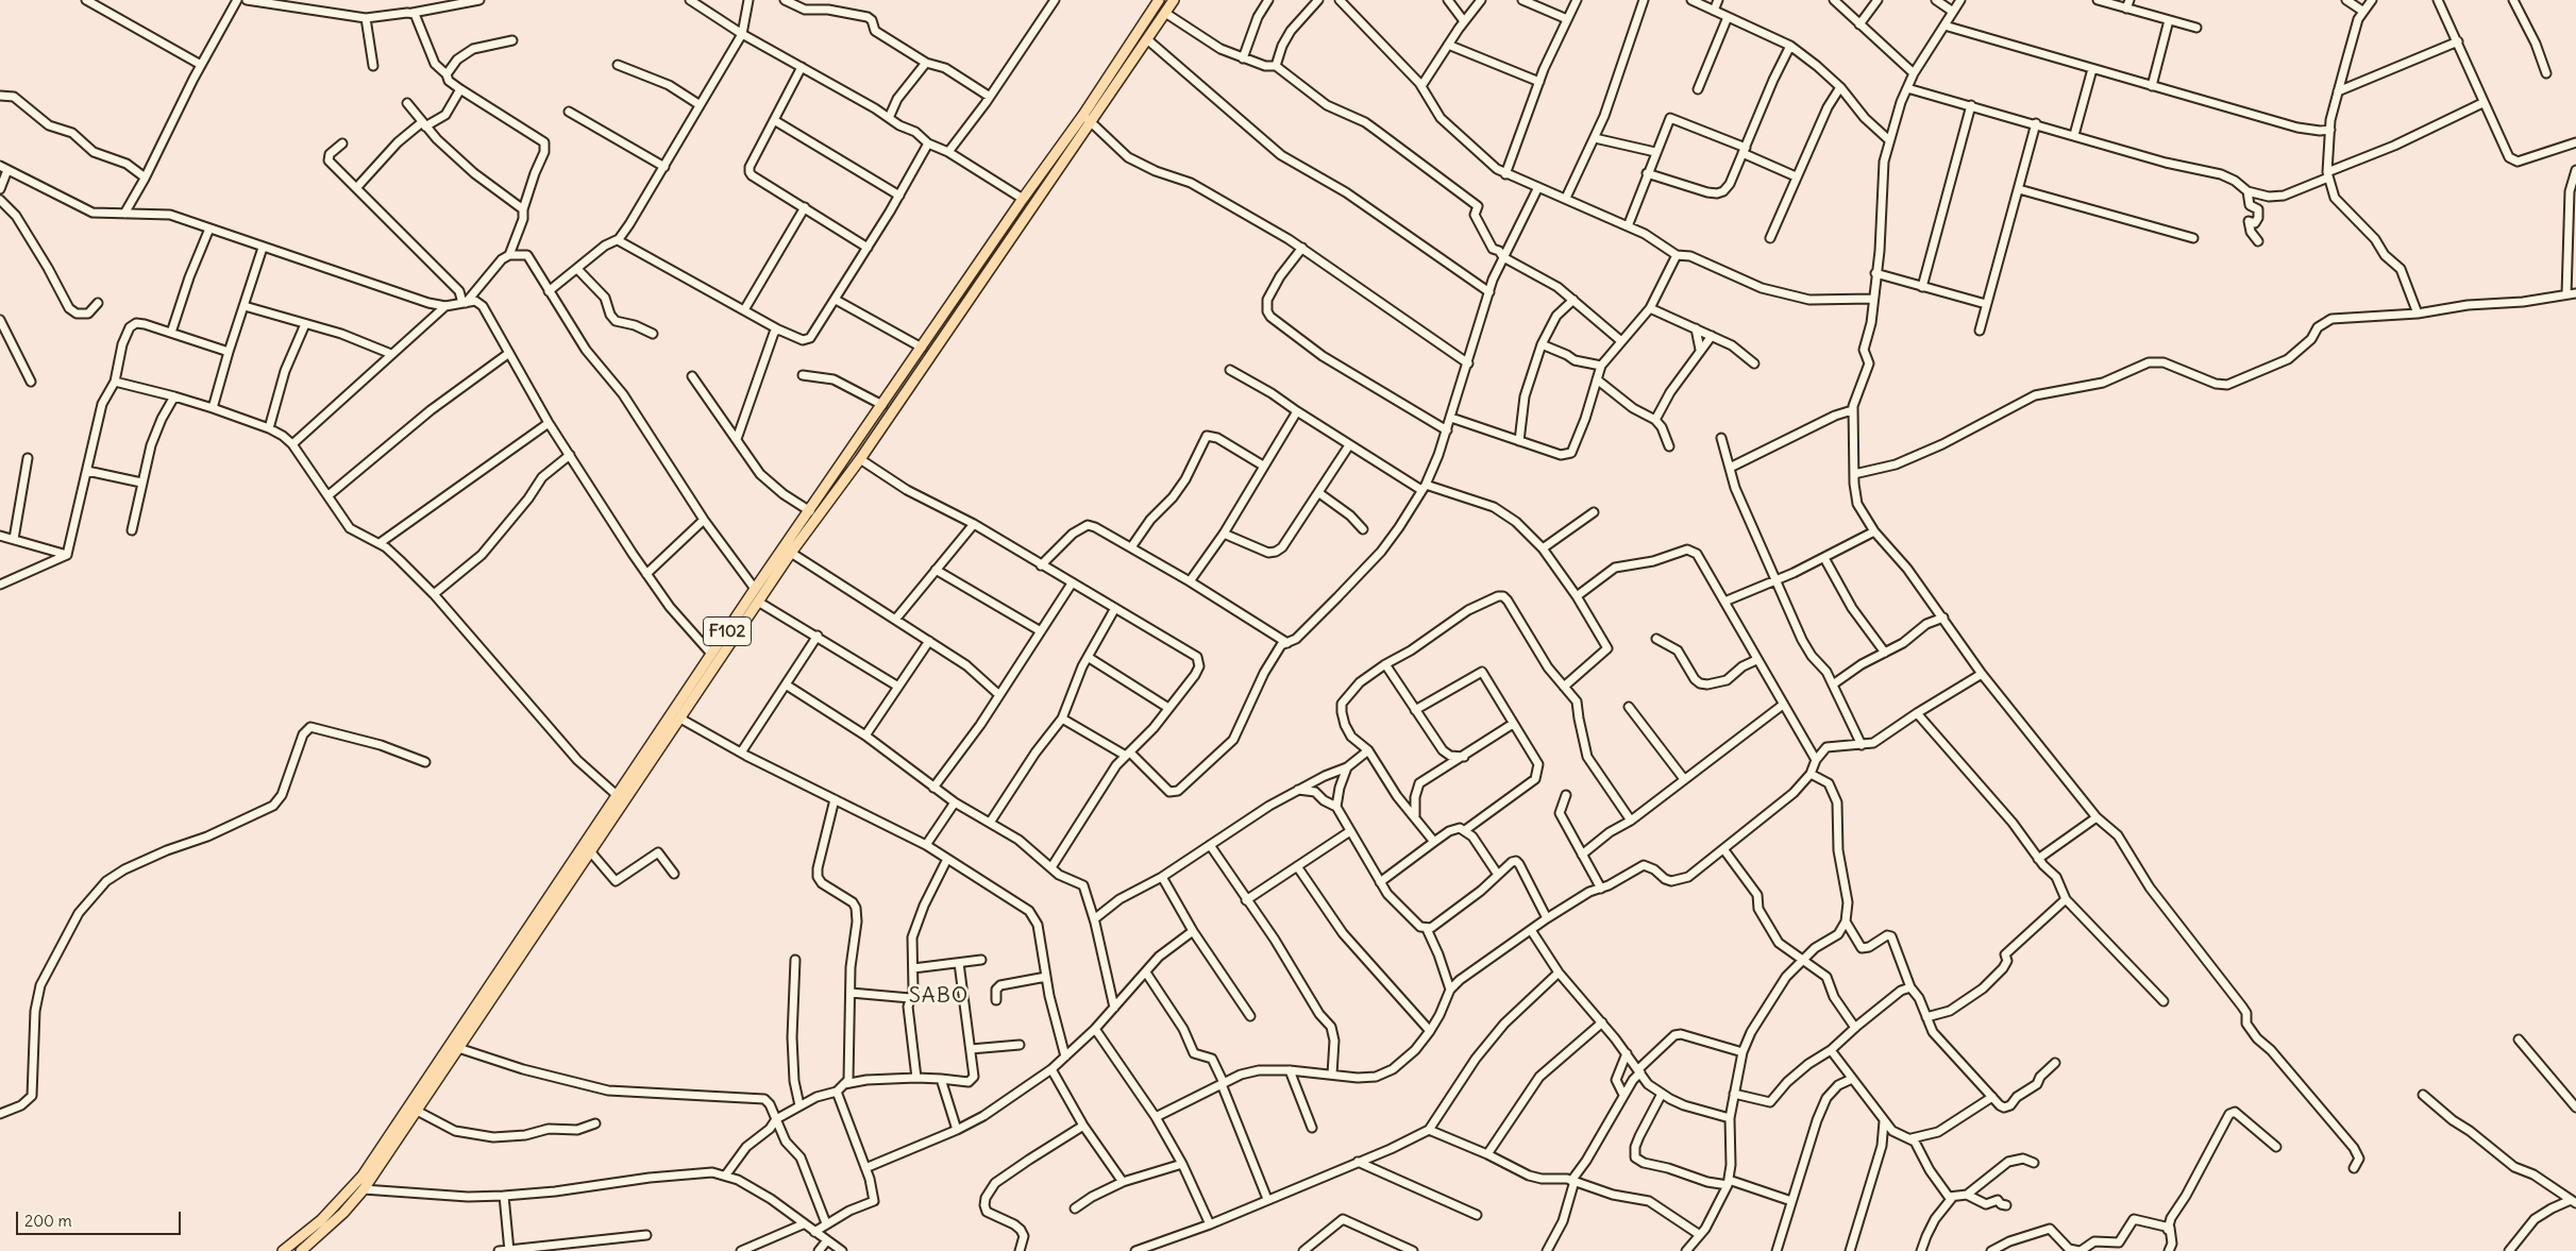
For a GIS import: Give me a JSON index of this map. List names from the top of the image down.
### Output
{
  "streets": {
    "main road": ["F102"]
  },
  "districts": ["SABO"],
  "scale_bar": "200 m"
}
